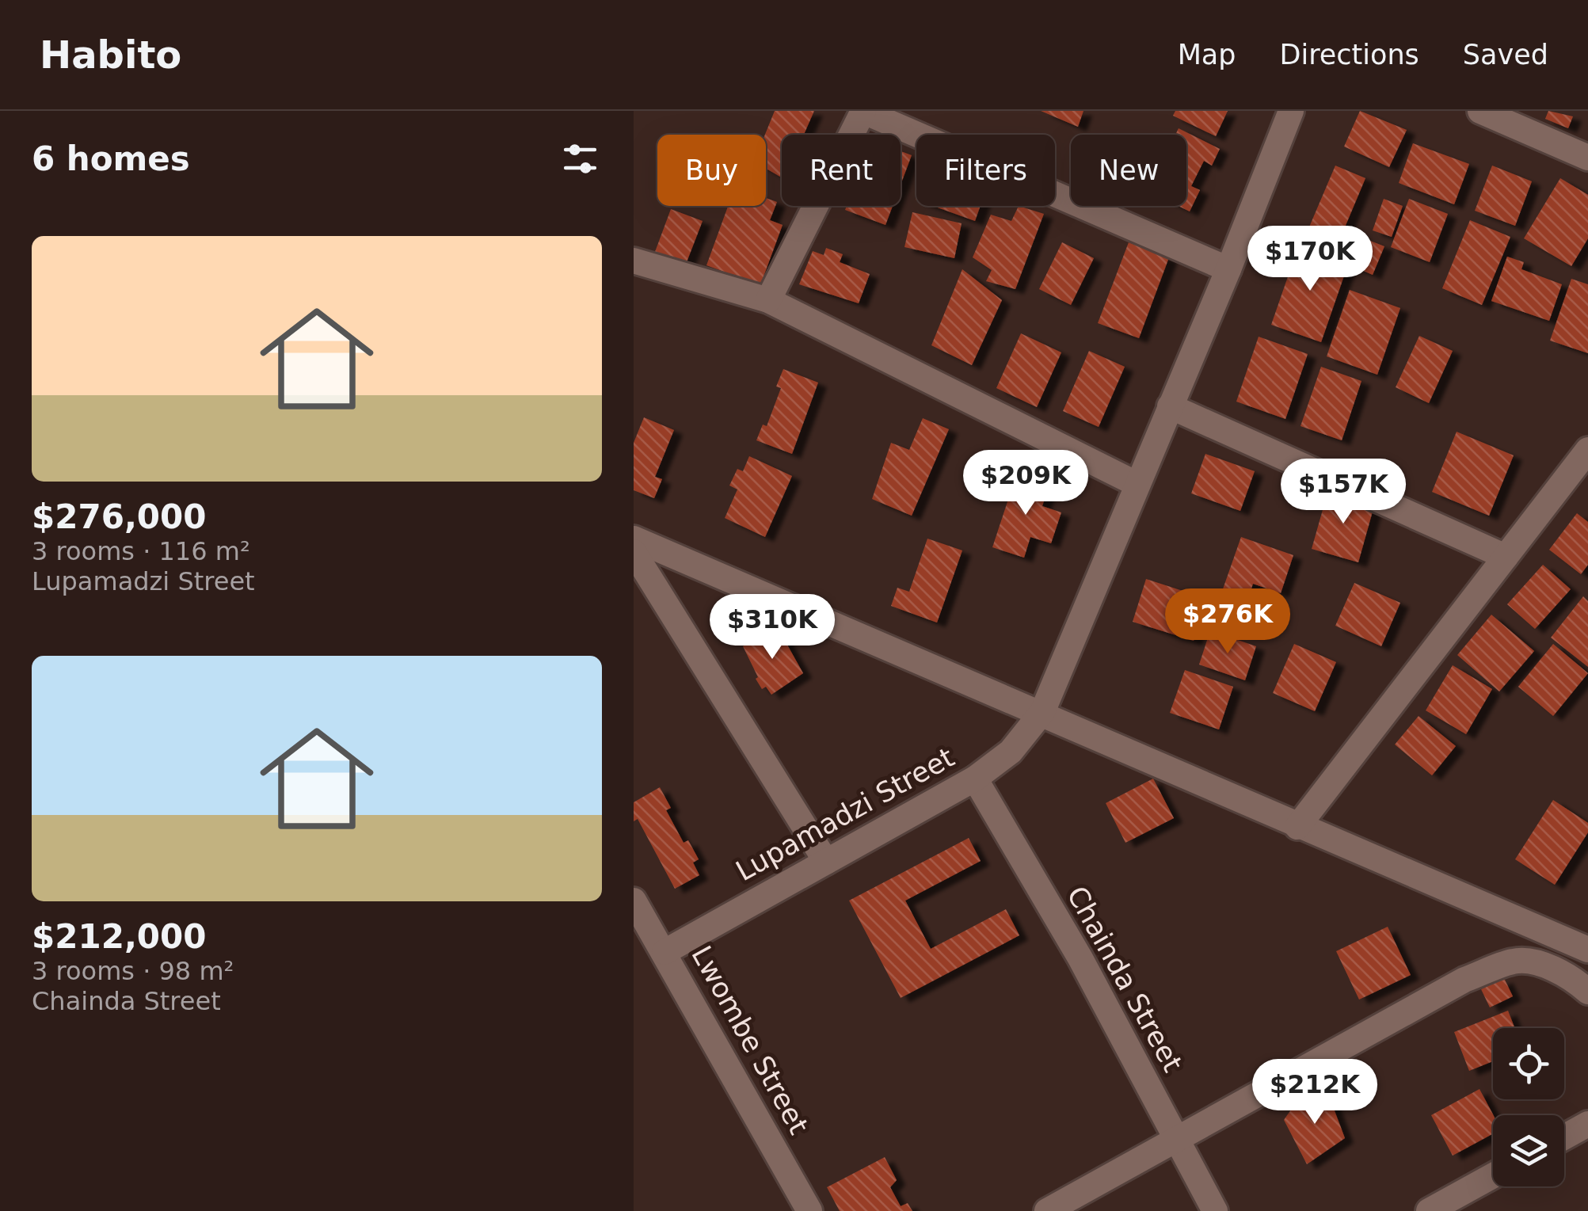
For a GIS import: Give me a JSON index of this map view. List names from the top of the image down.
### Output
{
  "streets": {
    "street": ["Lupamadzi Street", "Chainda Street", "Lwombe Street"]
  },
  "crossings": [
    ["Lupamadzi Street", "Chainda Street"],
    ["Lupamadzi Street", "Lwombe Street"]
  ],
  "page": {
    "header": "Habito",
    "nav": ["Map", "Directions", "Saved"],
    "heading": "6 homes",
    "chip": [
      "Buy",
      "Rent",
      "Filters",
      "New"
    ],
    "list": [
      {
        "name": "$276,000",
        "note": "3 rooms · 116 m² · Lupamadzi Street"
      },
      {
        "name": "$212,000",
        "note": "3 rooms · 98 m² · Chainda Street"
      }
    ],
    "price": [
      "$170K",
      "$209K",
      "$157K",
      "$276K",
      "$310K",
      "$212K"
    ]
  }
}
